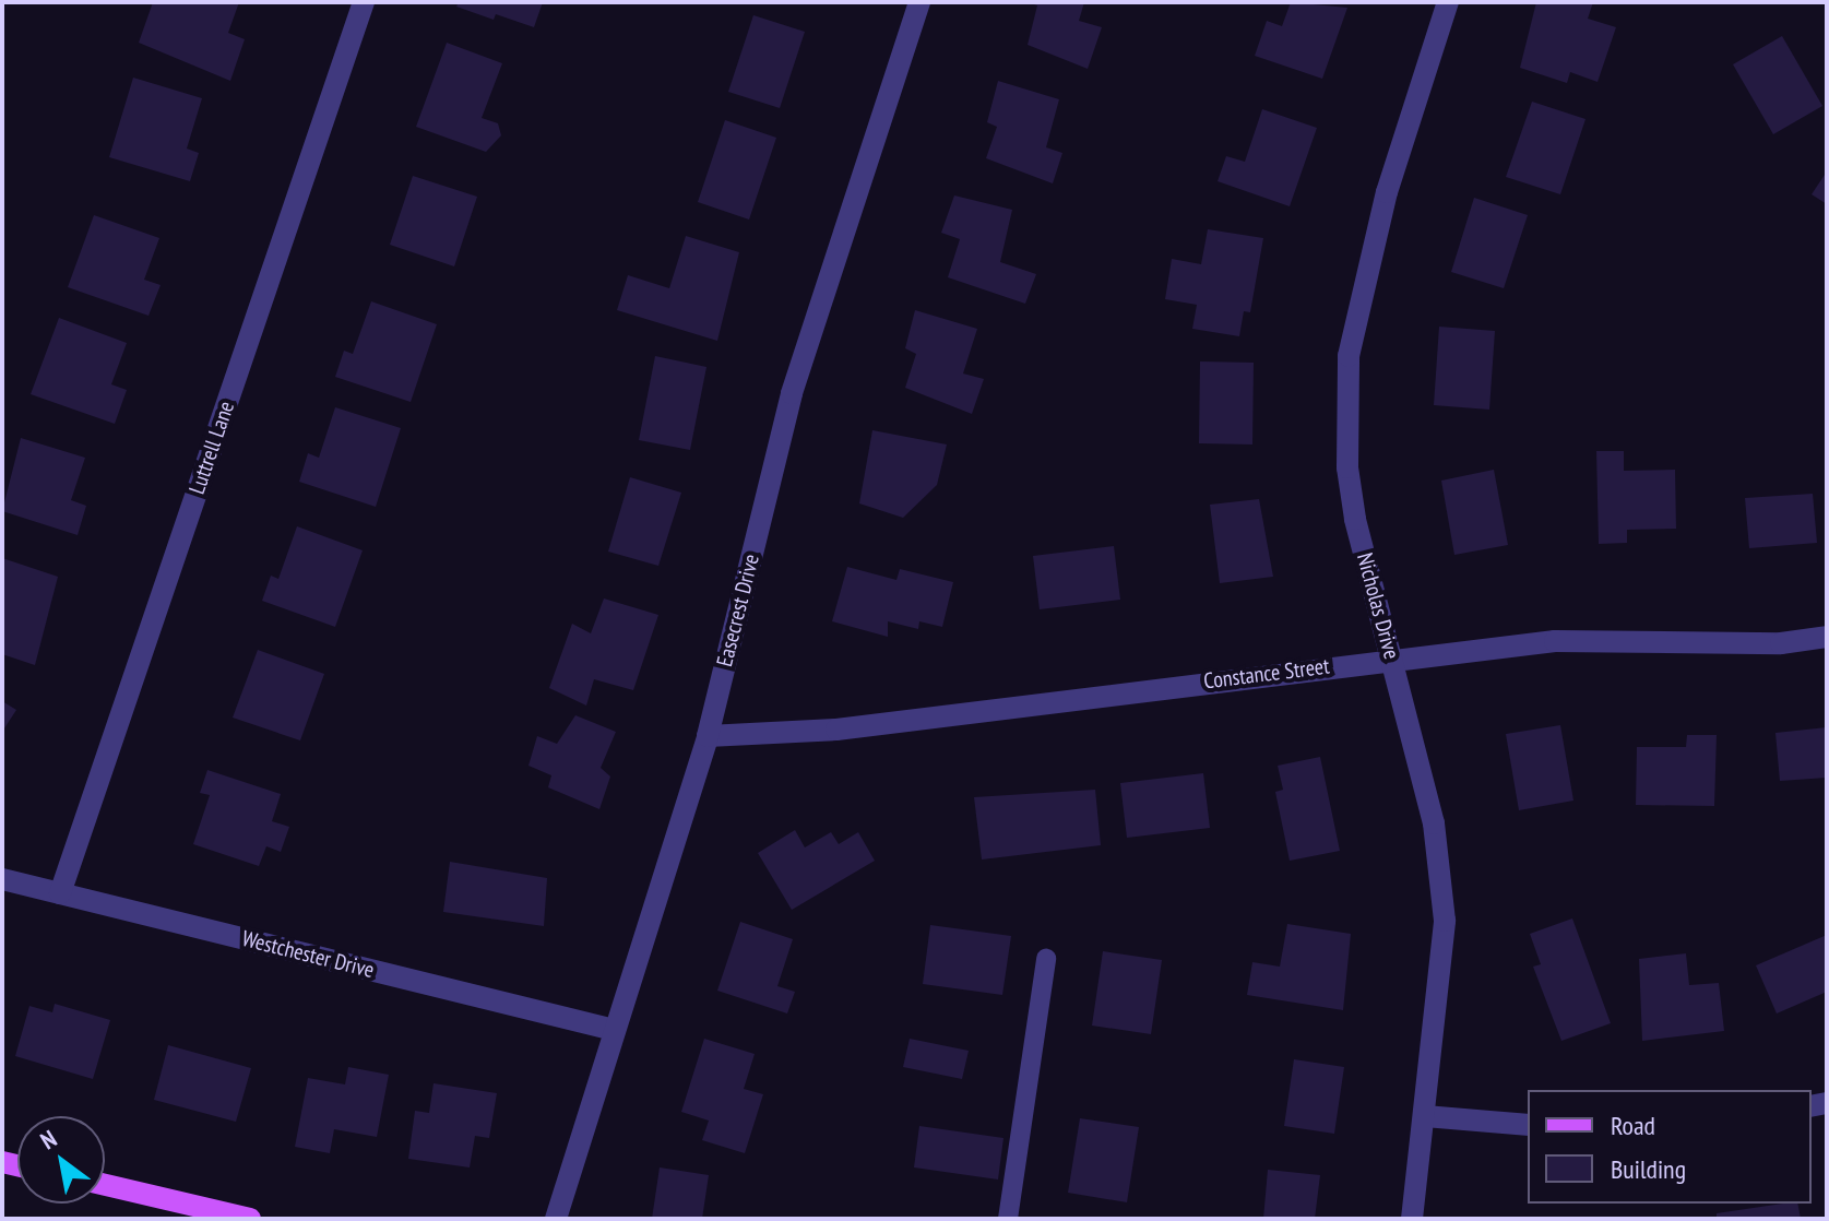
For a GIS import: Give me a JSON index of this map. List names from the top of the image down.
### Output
{
  "streets": {
    "street": [
      "Luttrell Lane",
      "Nicholas Drive",
      "Easecrest Drive",
      "Constance Street",
      "Westchester Drive"
    ]
  },
  "crossings": [
    ["Luttrell Lane", "Westchester Drive"],
    ["Nicholas Drive", "Constance Street"],
    ["Easecrest Drive", "Constance Street"],
    ["Easecrest Drive", "Westchester Drive"]
  ],
  "legend": ["Road", "Building"],
  "north": "top left"
}
